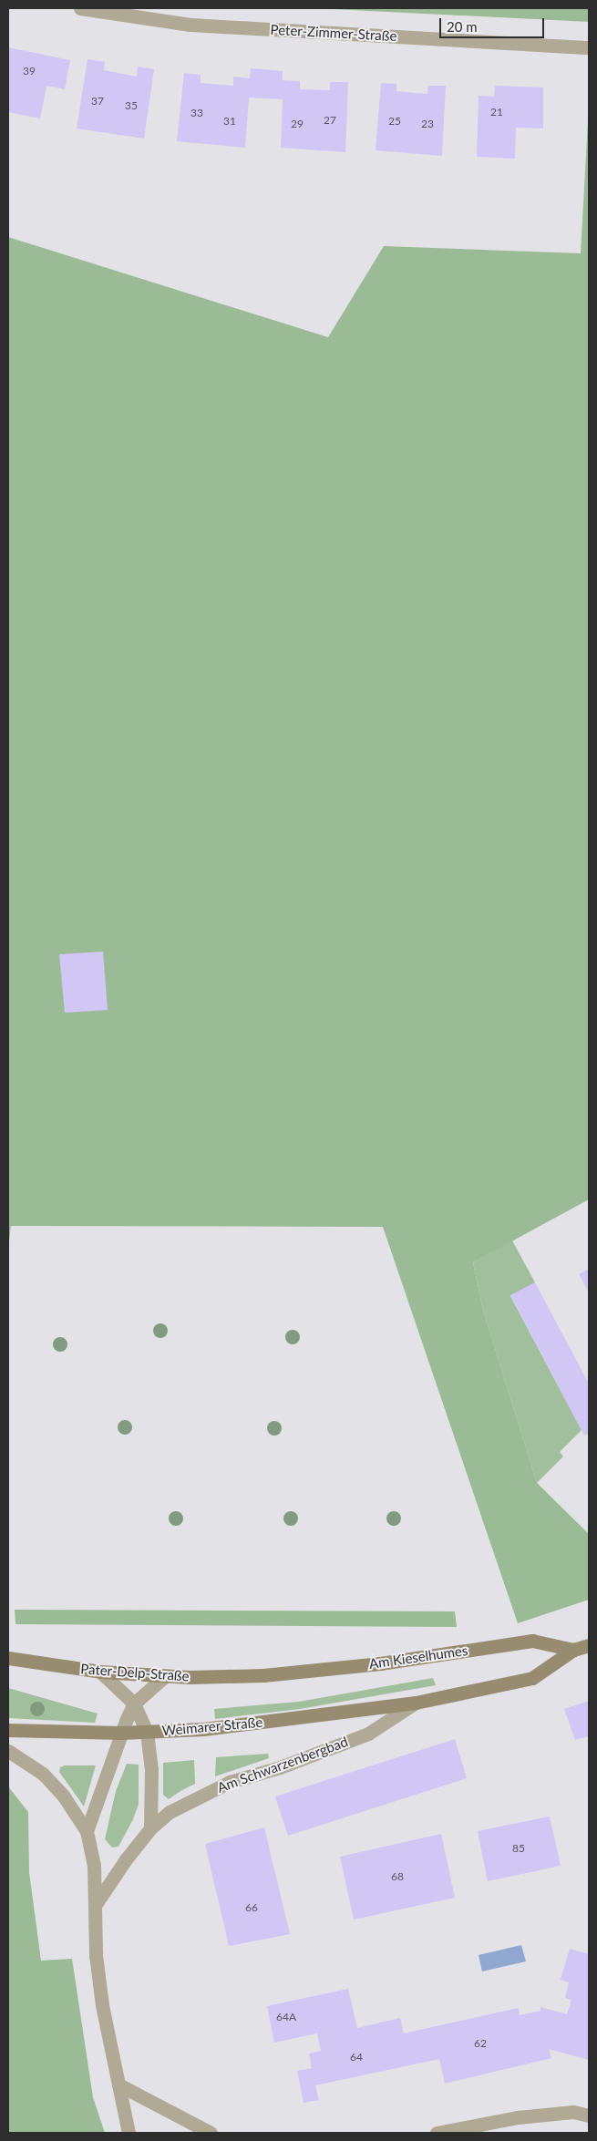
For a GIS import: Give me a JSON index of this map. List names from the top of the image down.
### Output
{
  "streets": {
    "street": [
      "Peter-Zimmer-Straße",
      "Am Kieselhumes",
      "Pater-Delp-Straße",
      "Weimarer Straße",
      "Am Schwarzenbergbad"
    ]
  },
  "crossings": [
    ["Am Kieselhumes", "Pater-Delp-Straße"],
    ["Am Kieselhumes", "Weimarer Straße"],
    ["Am Kieselhumes", "Am Schwarzenbergbad"],
    ["Weimarer Straße", "Am Schwarzenbergbad"]
  ],
  "house_numbers": [
    "39",
    "37",
    "35",
    "21",
    "33",
    "27",
    "31",
    "25",
    "29",
    "23",
    "85",
    "68",
    "66",
    "64A",
    "62",
    "64"
  ],
  "scale_bar": "20 m"
}
